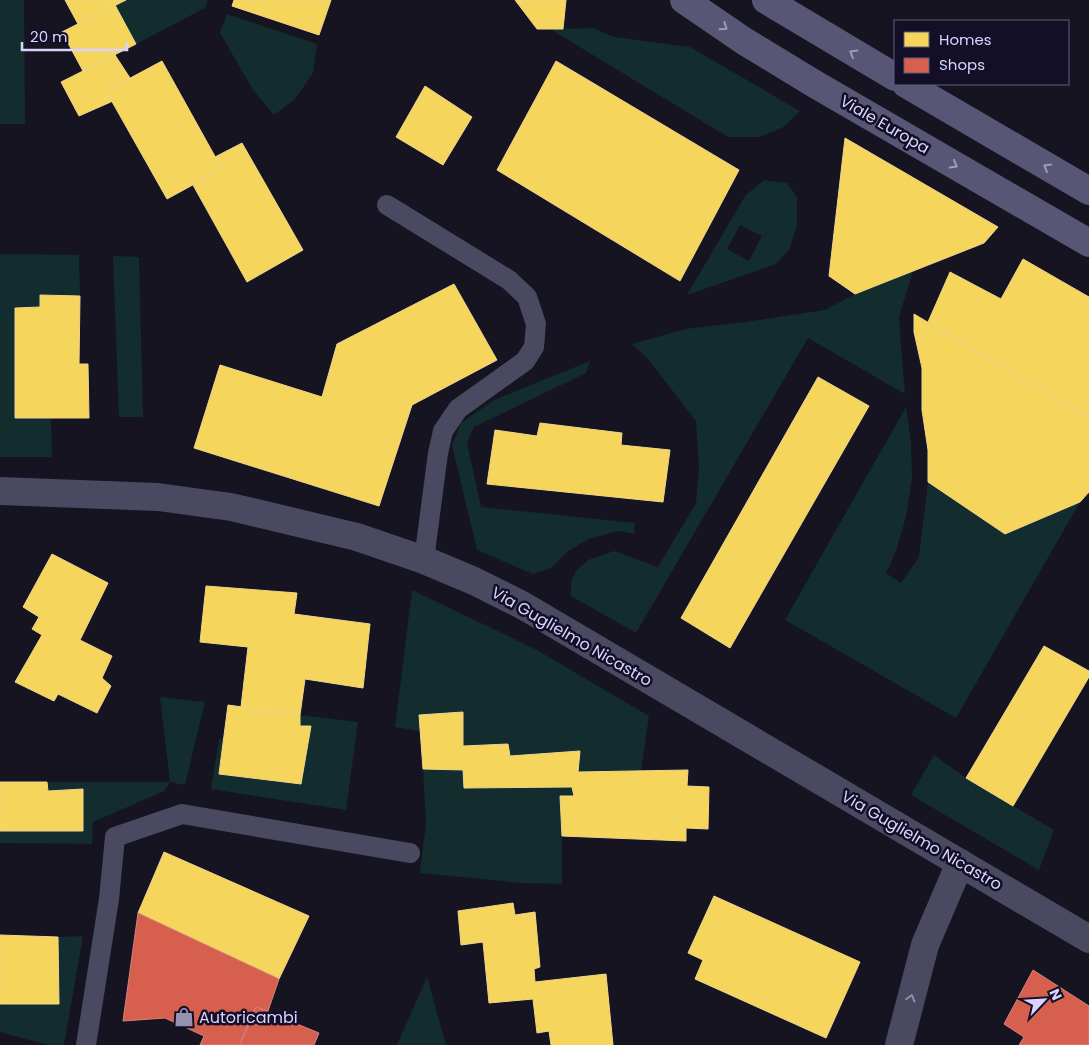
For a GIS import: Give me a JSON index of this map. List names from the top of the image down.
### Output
{
  "streets": {
    "main road": ["Viale Europa"],
    "street": ["Via Guglielmo Nicastro"]
  },
  "places": {
    "shop": ["Autoricambi"]
  },
  "legend": ["Homes", "Shops"],
  "scale_bar": "20 m",
  "north": "top right"
}
